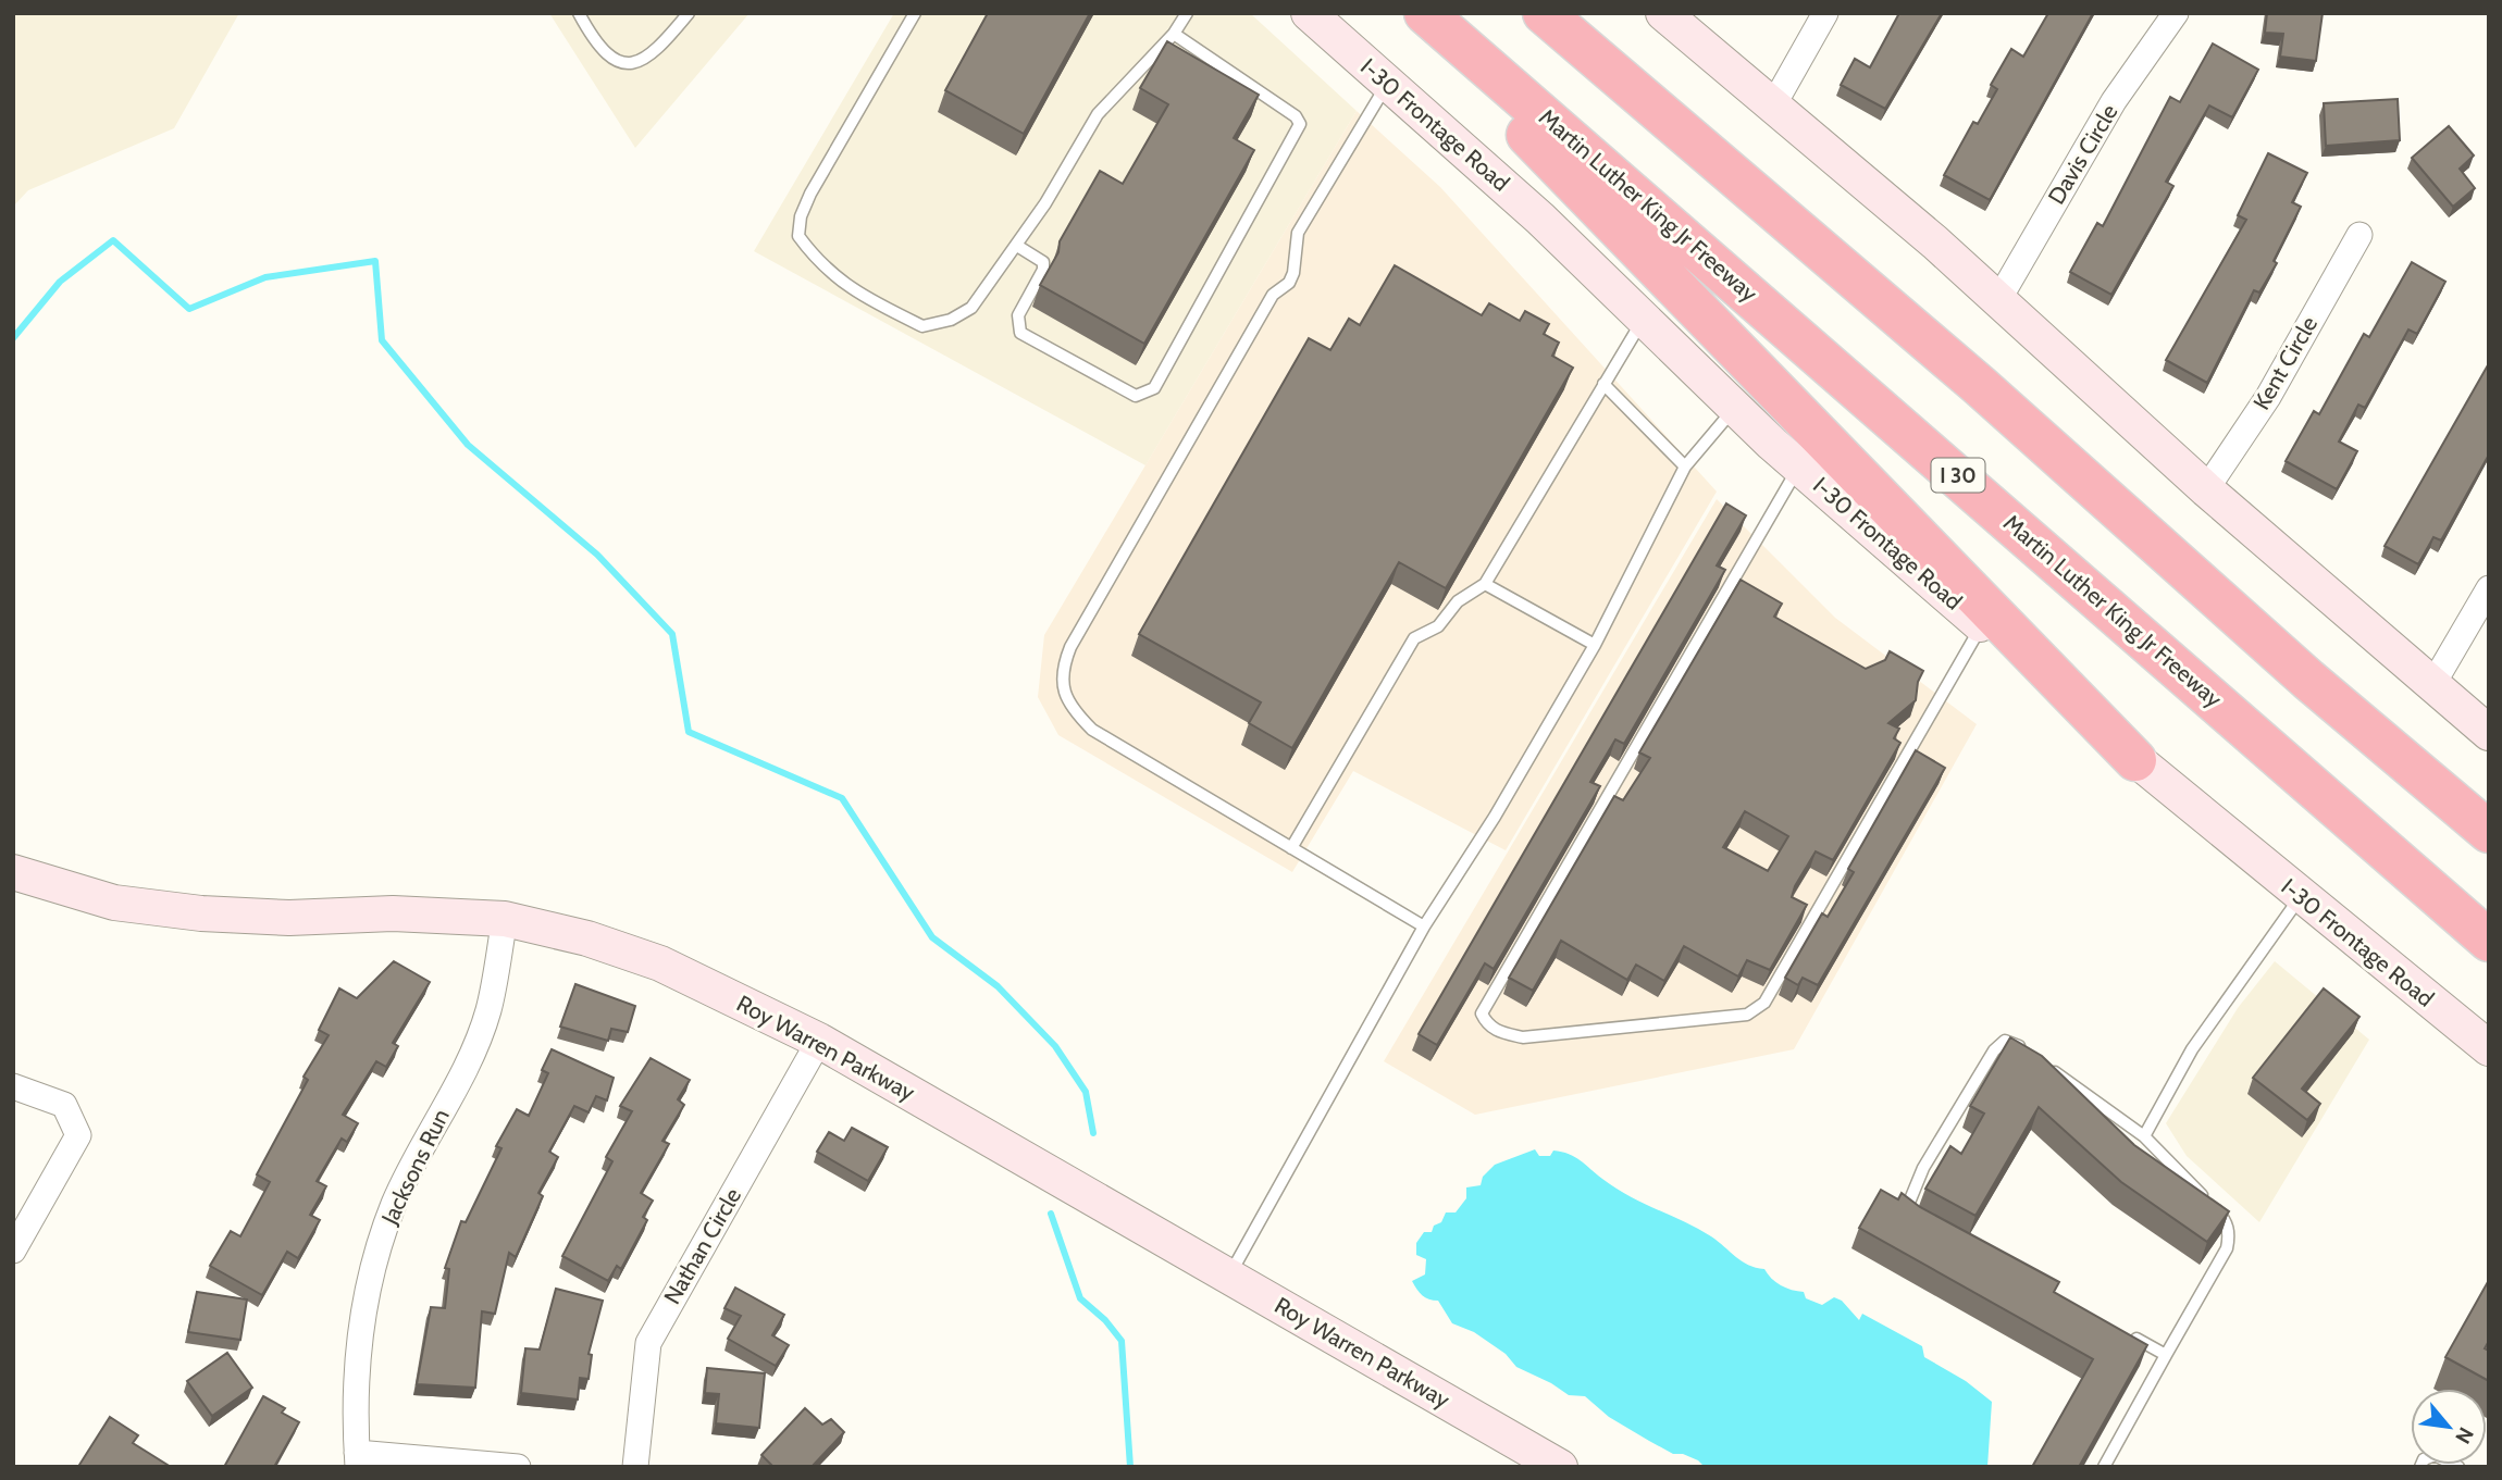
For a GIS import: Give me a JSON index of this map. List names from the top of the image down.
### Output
{
  "streets": {
    "highway": ["Martin Luther King Jr Freeway", "I 30"],
    "main road": ["I-30 Frontage Road", "Roy Warren Parkway"],
    "street": [
      "Davis Circle",
      "Kent Circle",
      "Jacksons Run",
      "Nathan Circle"
    ]
  },
  "crossings": [
    ["Roy Warren Parkway", "Jacksons Run"],
    ["Roy Warren Parkway", "Nathan Circle"]
  ],
  "north": "bottom right"
}
